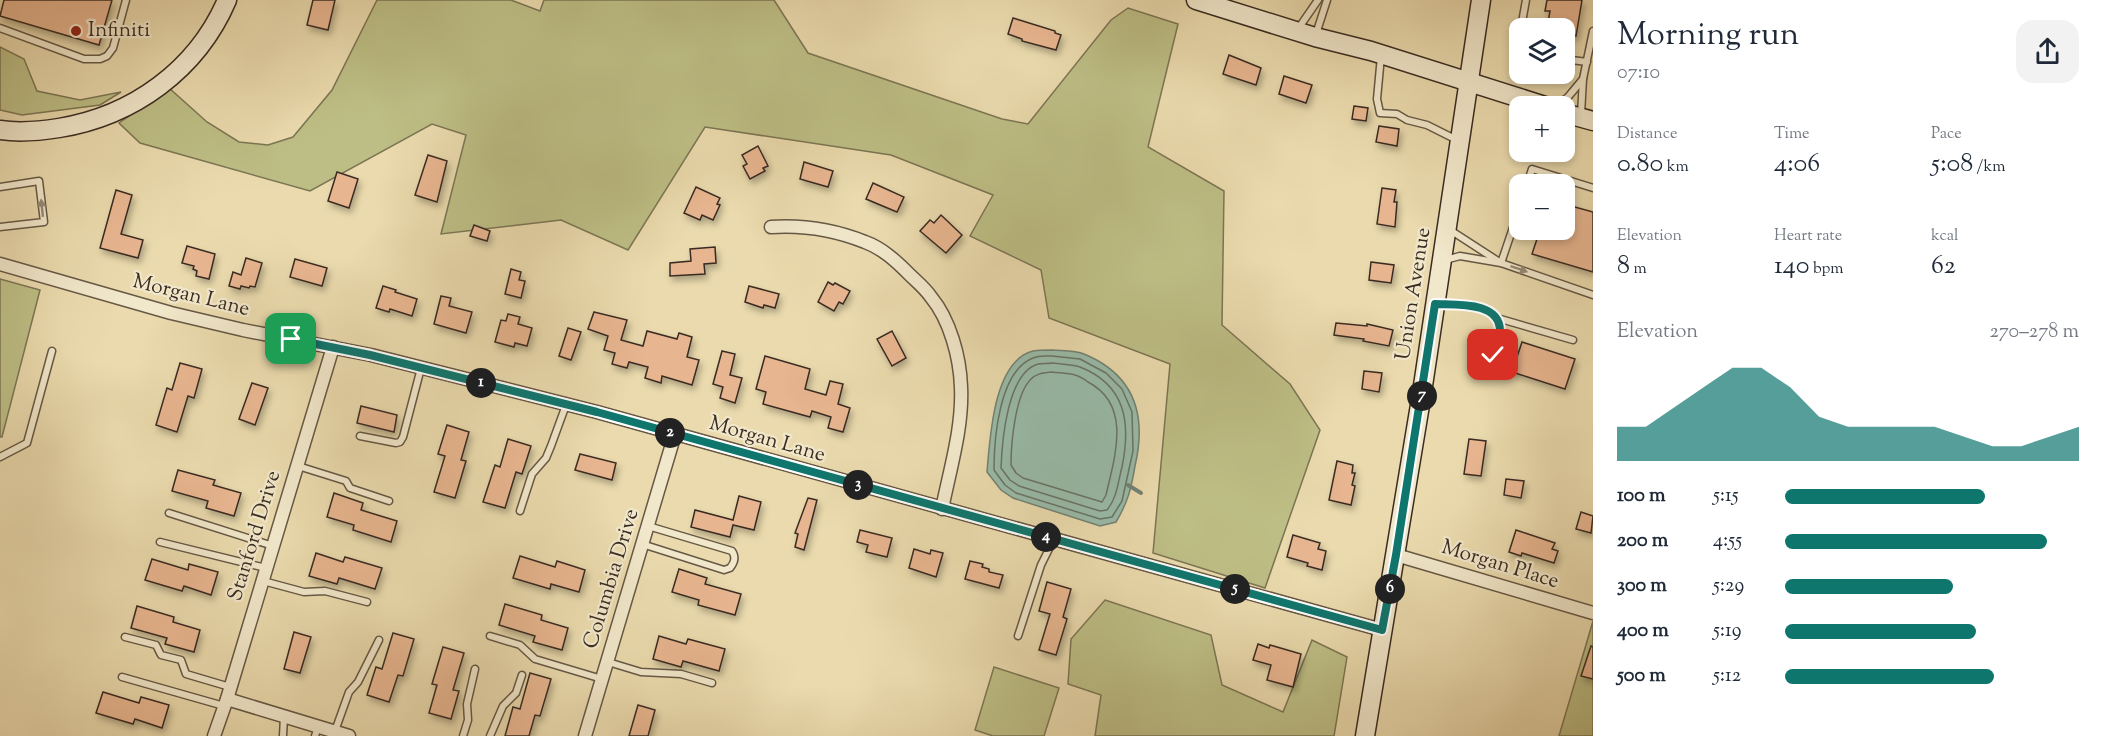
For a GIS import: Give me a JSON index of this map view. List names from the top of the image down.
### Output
{
  "streets": {
    "street": [
      "Union Avenue",
      "Morgan Lane",
      "Stanford Drive",
      "Morgan Place",
      "Columbia Drive"
    ]
  },
  "crossings": [
    ["Union Avenue", "Morgan Lane"],
    ["Union Avenue", "Morgan Place"],
    ["Morgan Lane", "Stanford Drive"],
    ["Morgan Lane", "Columbia Drive"]
  ],
  "places": ["Infiniti"],
  "page": {
    "heading": ["Morning run", "07:10"],
    "map_buttons": ["+", "−"],
    "stats": [
      ["Distance", "0.80 km"],
      ["Time", "4:06"],
      ["Pace", "5:08 /km"],
      ["Elevation", "8 m"],
      ["Heart rate", "140 bpm"],
      ["kcal", "62"]
    ],
    "chart": ["Elevation", "270–278 m"],
    "pins": [
      "1",
      "7",
      "2",
      "3",
      "4",
      "5",
      "6"
    ],
    "list": [
      {
        "name": "100 m",
        "note": "5:15"
      },
      {
        "name": "200 m",
        "note": "4:55"
      },
      {
        "name": "300 m",
        "note": "5:29"
      },
      {
        "name": "400 m",
        "note": "5:19"
      },
      {
        "name": "500 m",
        "note": "5:12"
      }
    ]
  }
}
